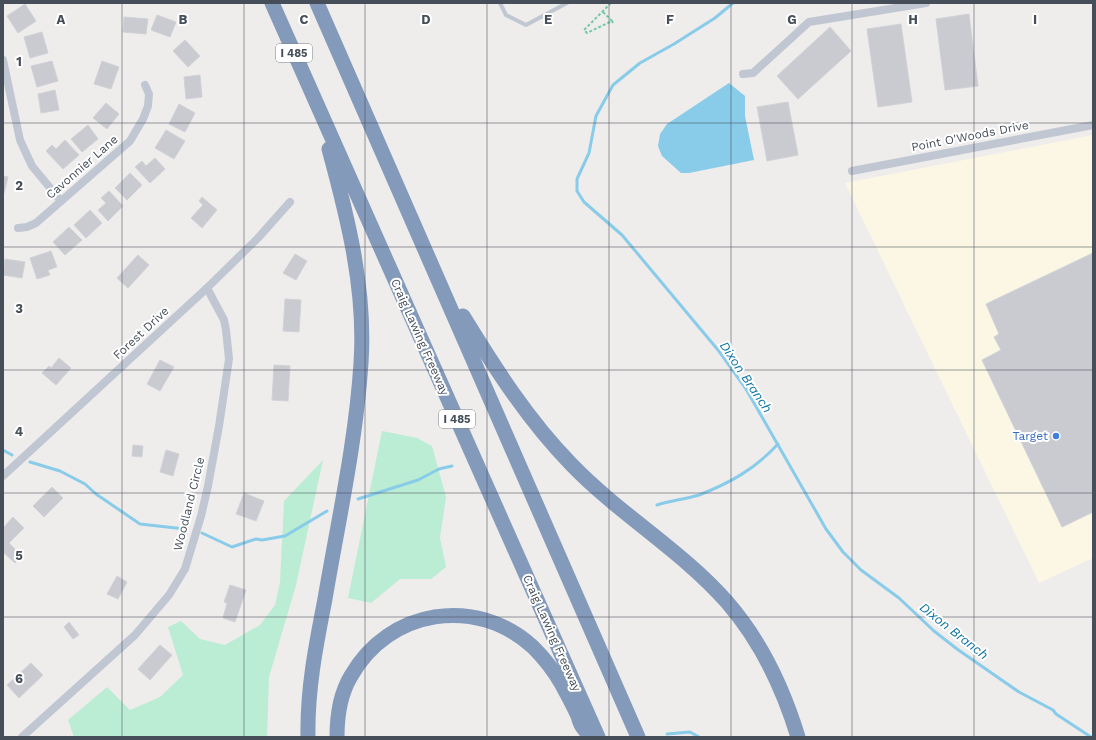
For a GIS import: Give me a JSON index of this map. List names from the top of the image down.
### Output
{
  "streets": {
    "highway": ["I 485", "Craig Lawing Freeway"],
    "street": [
      "Point O'Woods Drive",
      "Cavonnier Lane",
      "Forest Drive",
      "Woodland Circle"
    ]
  },
  "crossings": [
    ["Forest Drive", "Woodland Circle"]
  ],
  "water": ["Dixon Branch"],
  "places": ["Target"],
  "grid": {
    "columns": [
      "A",
      "B",
      "C",
      "D",
      "E",
      "F",
      "G",
      "H",
      "I"
    ],
    "rows": [
      "1",
      "2",
      "3",
      "4",
      "5",
      "6"
    ]
  }
}
